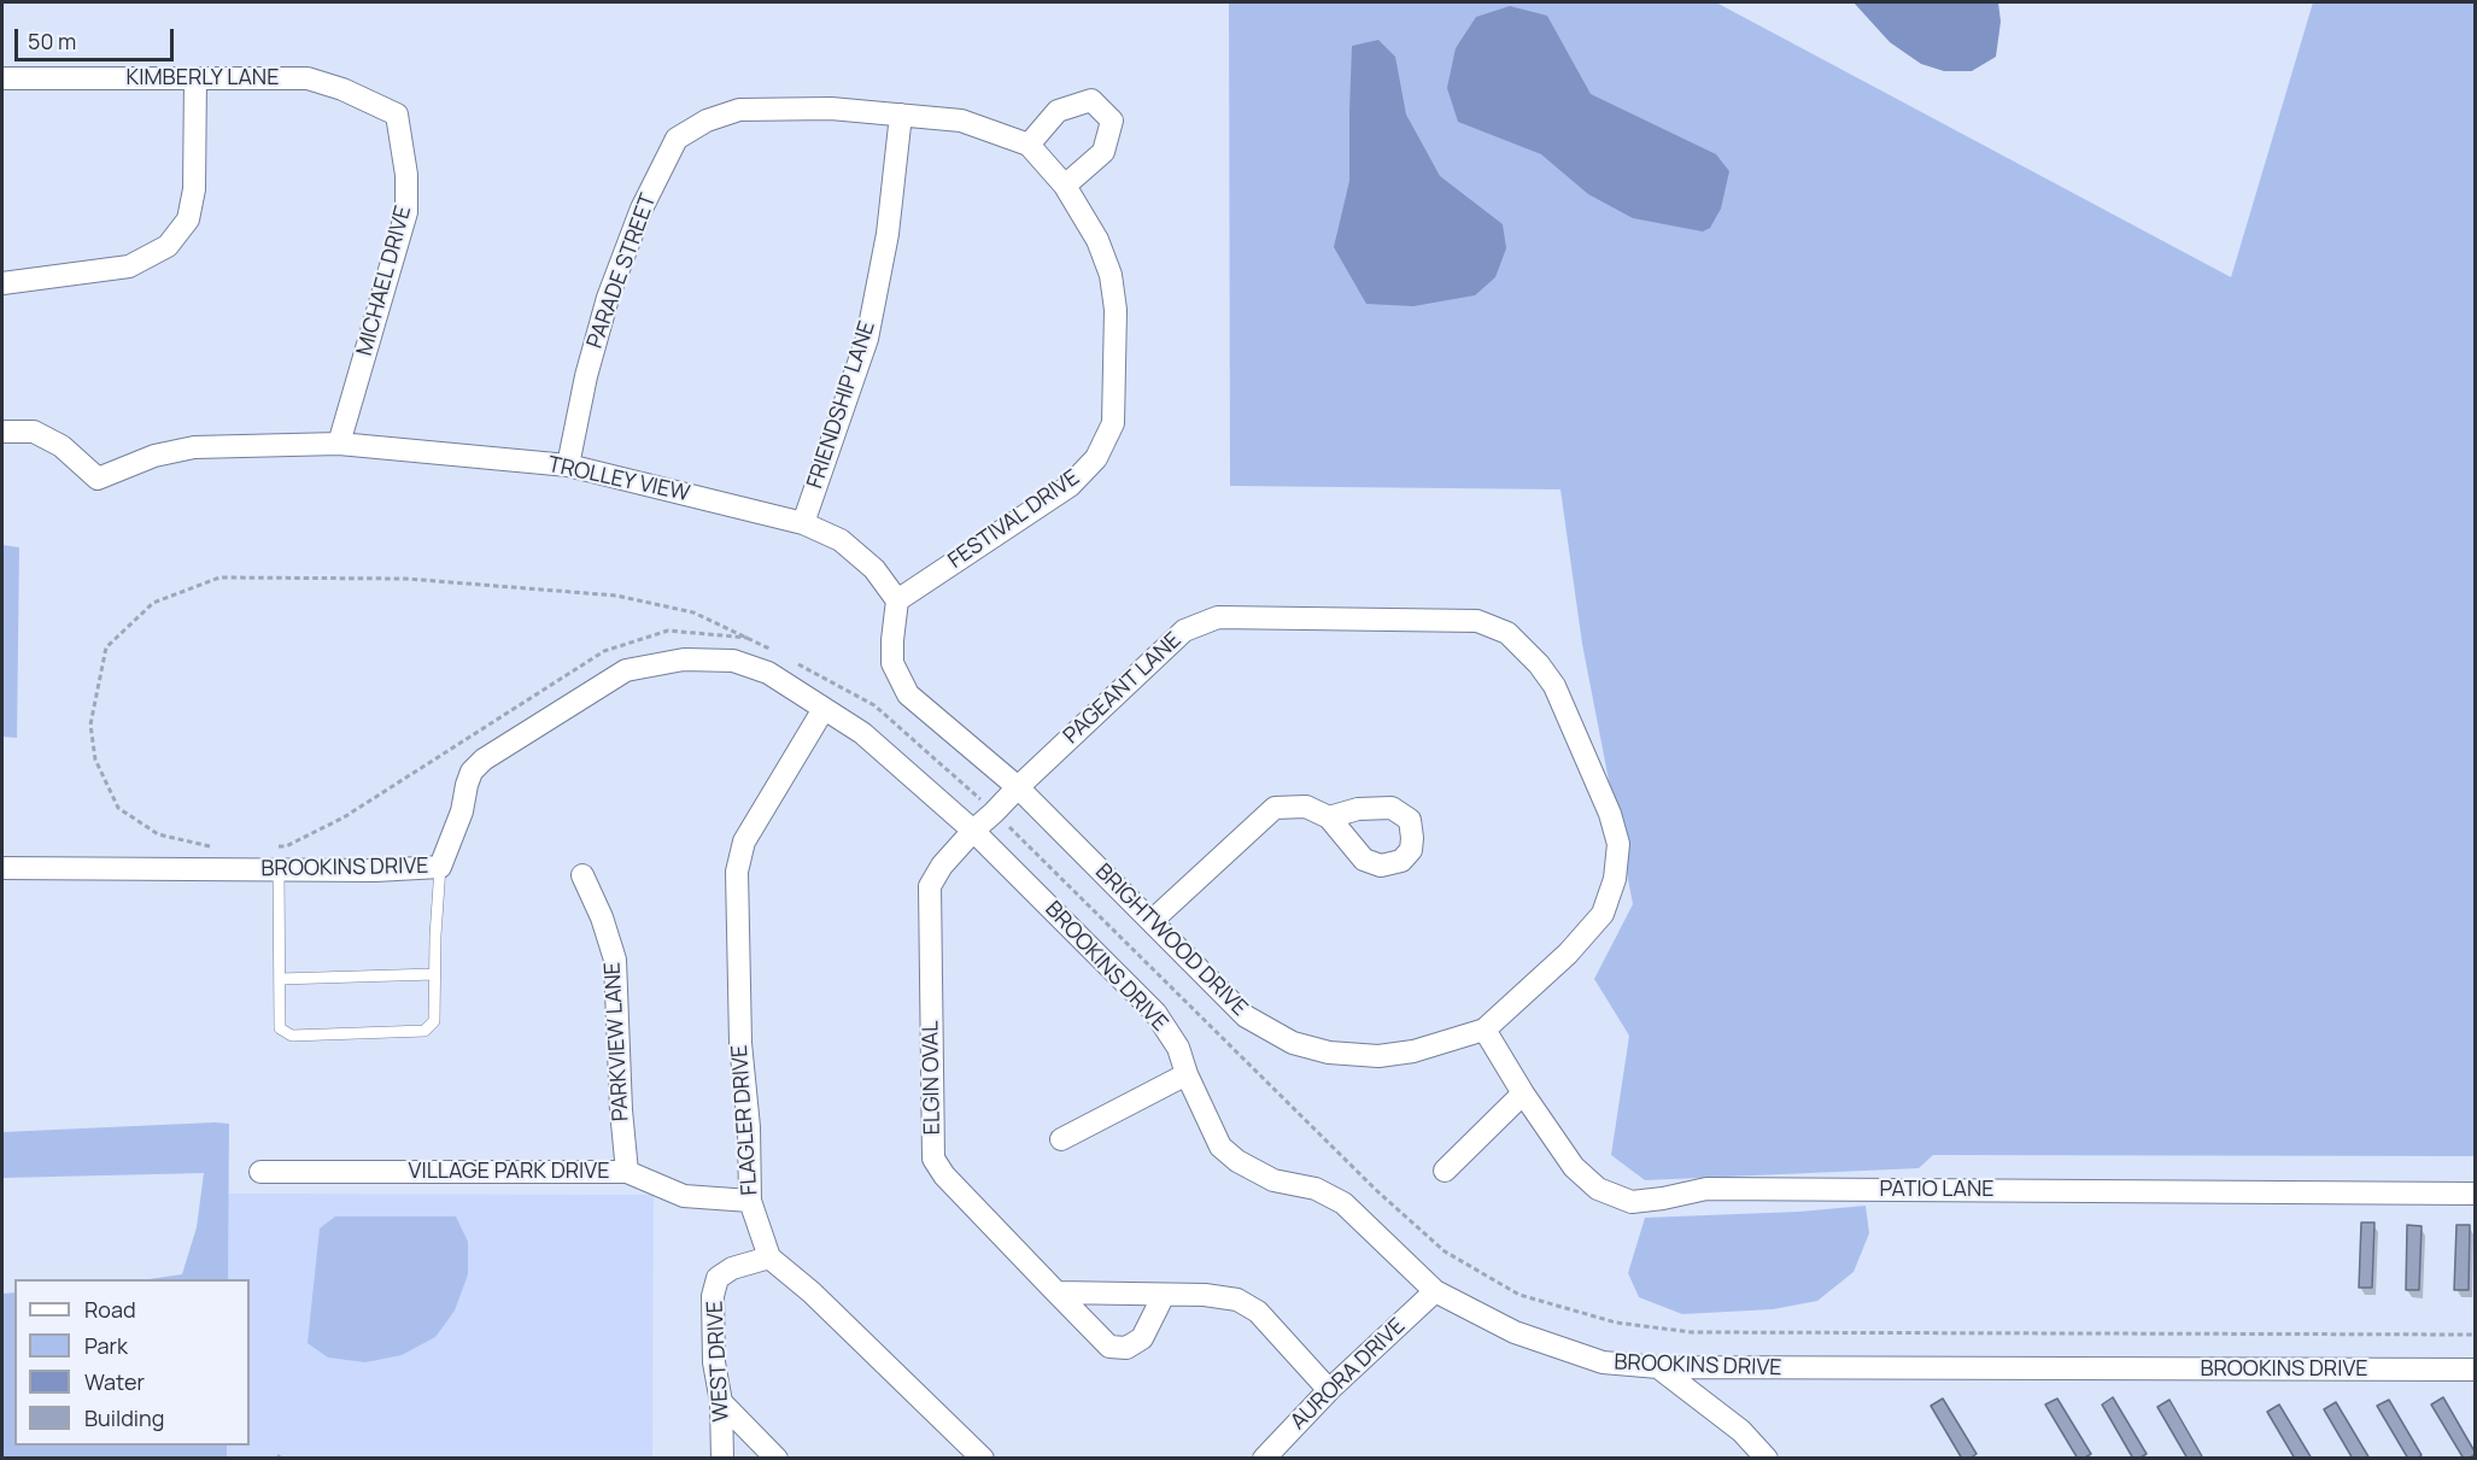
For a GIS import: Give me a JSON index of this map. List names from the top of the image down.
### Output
{
  "streets": {
    "street": [
      "KIMBERLY LANE",
      "PARADE STREET",
      "MICHAEL DRIVE",
      "FRIENDSHIP LANE",
      "TROLLEY VIEW",
      "FESTIVAL DRIVE",
      "PAGEANT LANE",
      "BROOKINS DRIVE",
      "BRIGHTWOOD DRIVE",
      "PARKVIEW LANE",
      "ELGIN OVAL",
      "FLAGLER DRIVE",
      "VILLAGE PARK DRIVE",
      "PATIO LANE",
      "WEST DRIVE",
      "AURORA DRIVE"
    ]
  },
  "crossings": [
    ["KIMBERLY LANE", "MICHAEL DRIVE"],
    ["PARADE STREET", "FRIENDSHIP LANE"],
    ["PARADE STREET", "TROLLEY VIEW"],
    ["PARADE STREET", "FESTIVAL DRIVE"],
    ["MICHAEL DRIVE", "TROLLEY VIEW"],
    ["FRIENDSHIP LANE", "TROLLEY VIEW"],
    ["FRIENDSHIP LANE", "FESTIVAL DRIVE"],
    ["TROLLEY VIEW", "FESTIVAL DRIVE"],
    ["PAGEANT LANE", "BROOKINS DRIVE"],
    ["PAGEANT LANE", "BRIGHTWOOD DRIVE"],
    ["PAGEANT LANE", "ELGIN OVAL"],
    ["BROOKINS DRIVE", "ELGIN OVAL"],
    ["BROOKINS DRIVE", "FLAGLER DRIVE"],
    ["BROOKINS DRIVE", "AURORA DRIVE"],
    ["BRIGHTWOOD DRIVE", "PATIO LANE"],
    ["PARKVIEW LANE", "VILLAGE PARK DRIVE"],
    ["FLAGLER DRIVE", "VILLAGE PARK DRIVE"],
    ["FLAGLER DRIVE", "WEST DRIVE"]
  ],
  "legend": [
    "Road",
    "Park",
    "Water",
    "Building"
  ],
  "scale_bar": "50 m"
}
